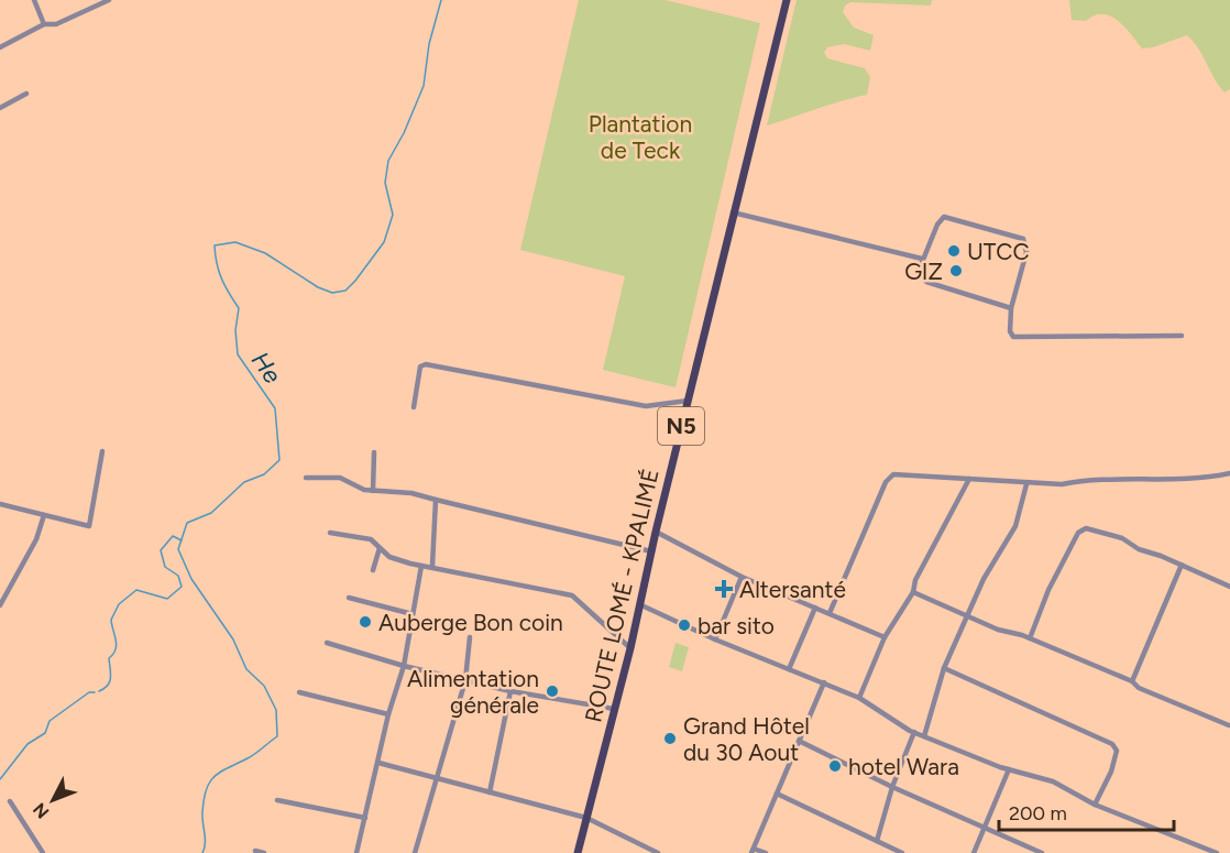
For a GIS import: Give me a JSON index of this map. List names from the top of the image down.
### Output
{
  "streets": {
    "main road": ["N5", "ROUTE LOMÉ - KPALIMÉ"]
  },
  "water": ["He"],
  "parks": ["Plantation de Teck"],
  "places": {
    "other": [
      "UTCC",
      "GIZ",
      "Auberge Bon coin",
      "bar sito",
      "Alimentation générale",
      "Grand Hôtel du 30 Aout",
      "hotel Wara"
    ],
    "health": ["Altersanté"]
  },
  "scale_bar": "200 m",
  "north": "bottom left"
}
